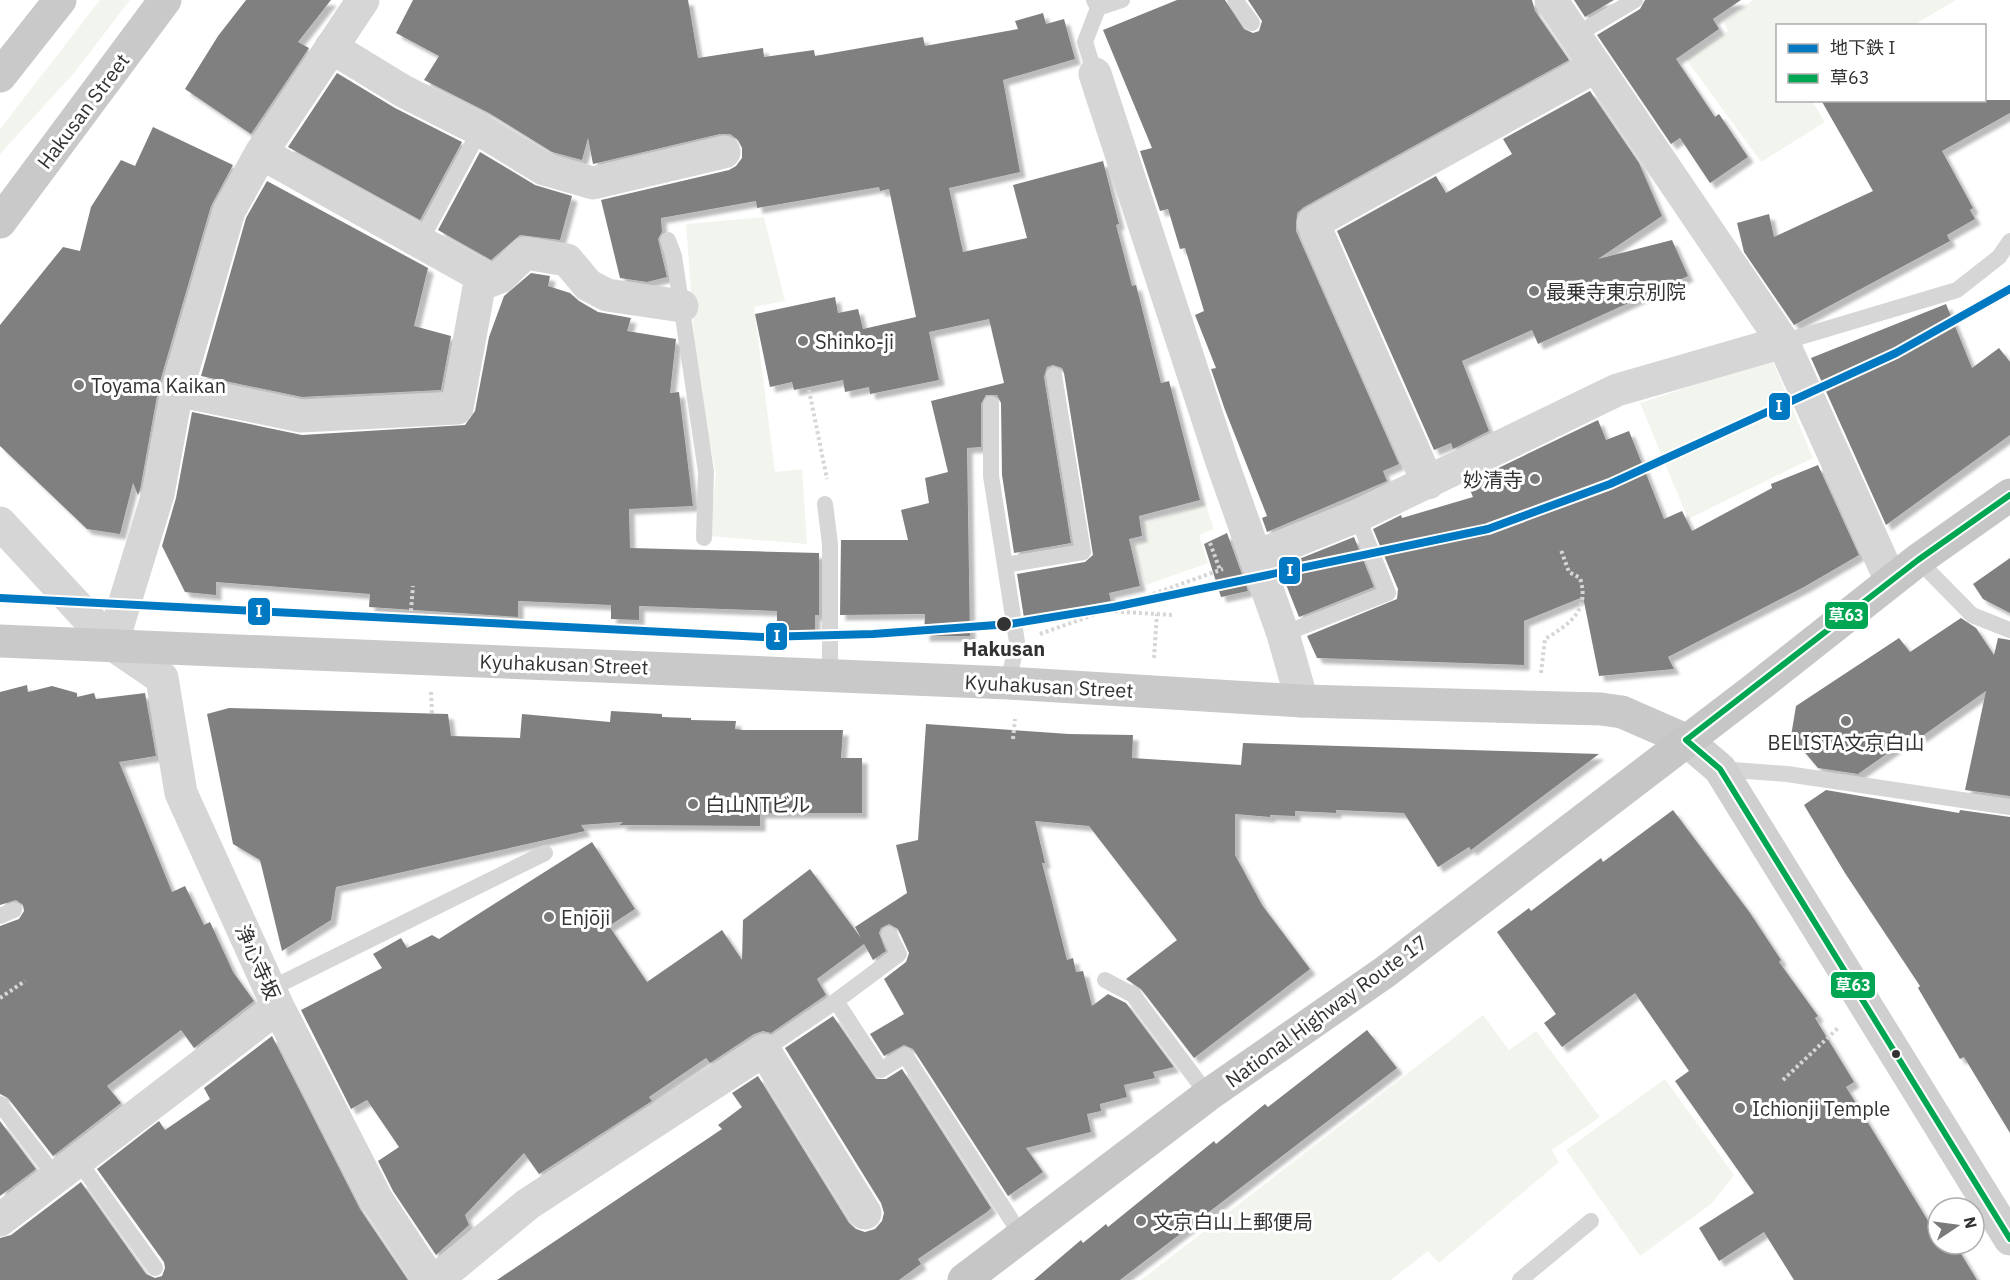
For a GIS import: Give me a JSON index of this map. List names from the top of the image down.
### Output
{
  "streets": {
    "highway": ["National Highway Route 17"],
    "main road": ["Hakusan Street", "Kyuhakusan Street"],
    "street": ["浄心寺坂"]
  },
  "crossings": [
    ["Kyuhakusan Street", "浄心寺坂"],
    ["Kyuhakusan Street", "National Highway Route 17"]
  ],
  "places": [
    "最乗寺東京別院",
    "Shinko-ji",
    "Toyama Kaikan",
    "妙清寺",
    "Hakusan",
    "BELISTA文京白山",
    "白山NTビル",
    "Enjōji",
    "Ichionji Temple",
    "文京白山上郵便局"
  ],
  "lines": ["metro line I", "transit line 草63"],
  "legend": ["地下鉄 I", "草63"],
  "north": "right"
}
